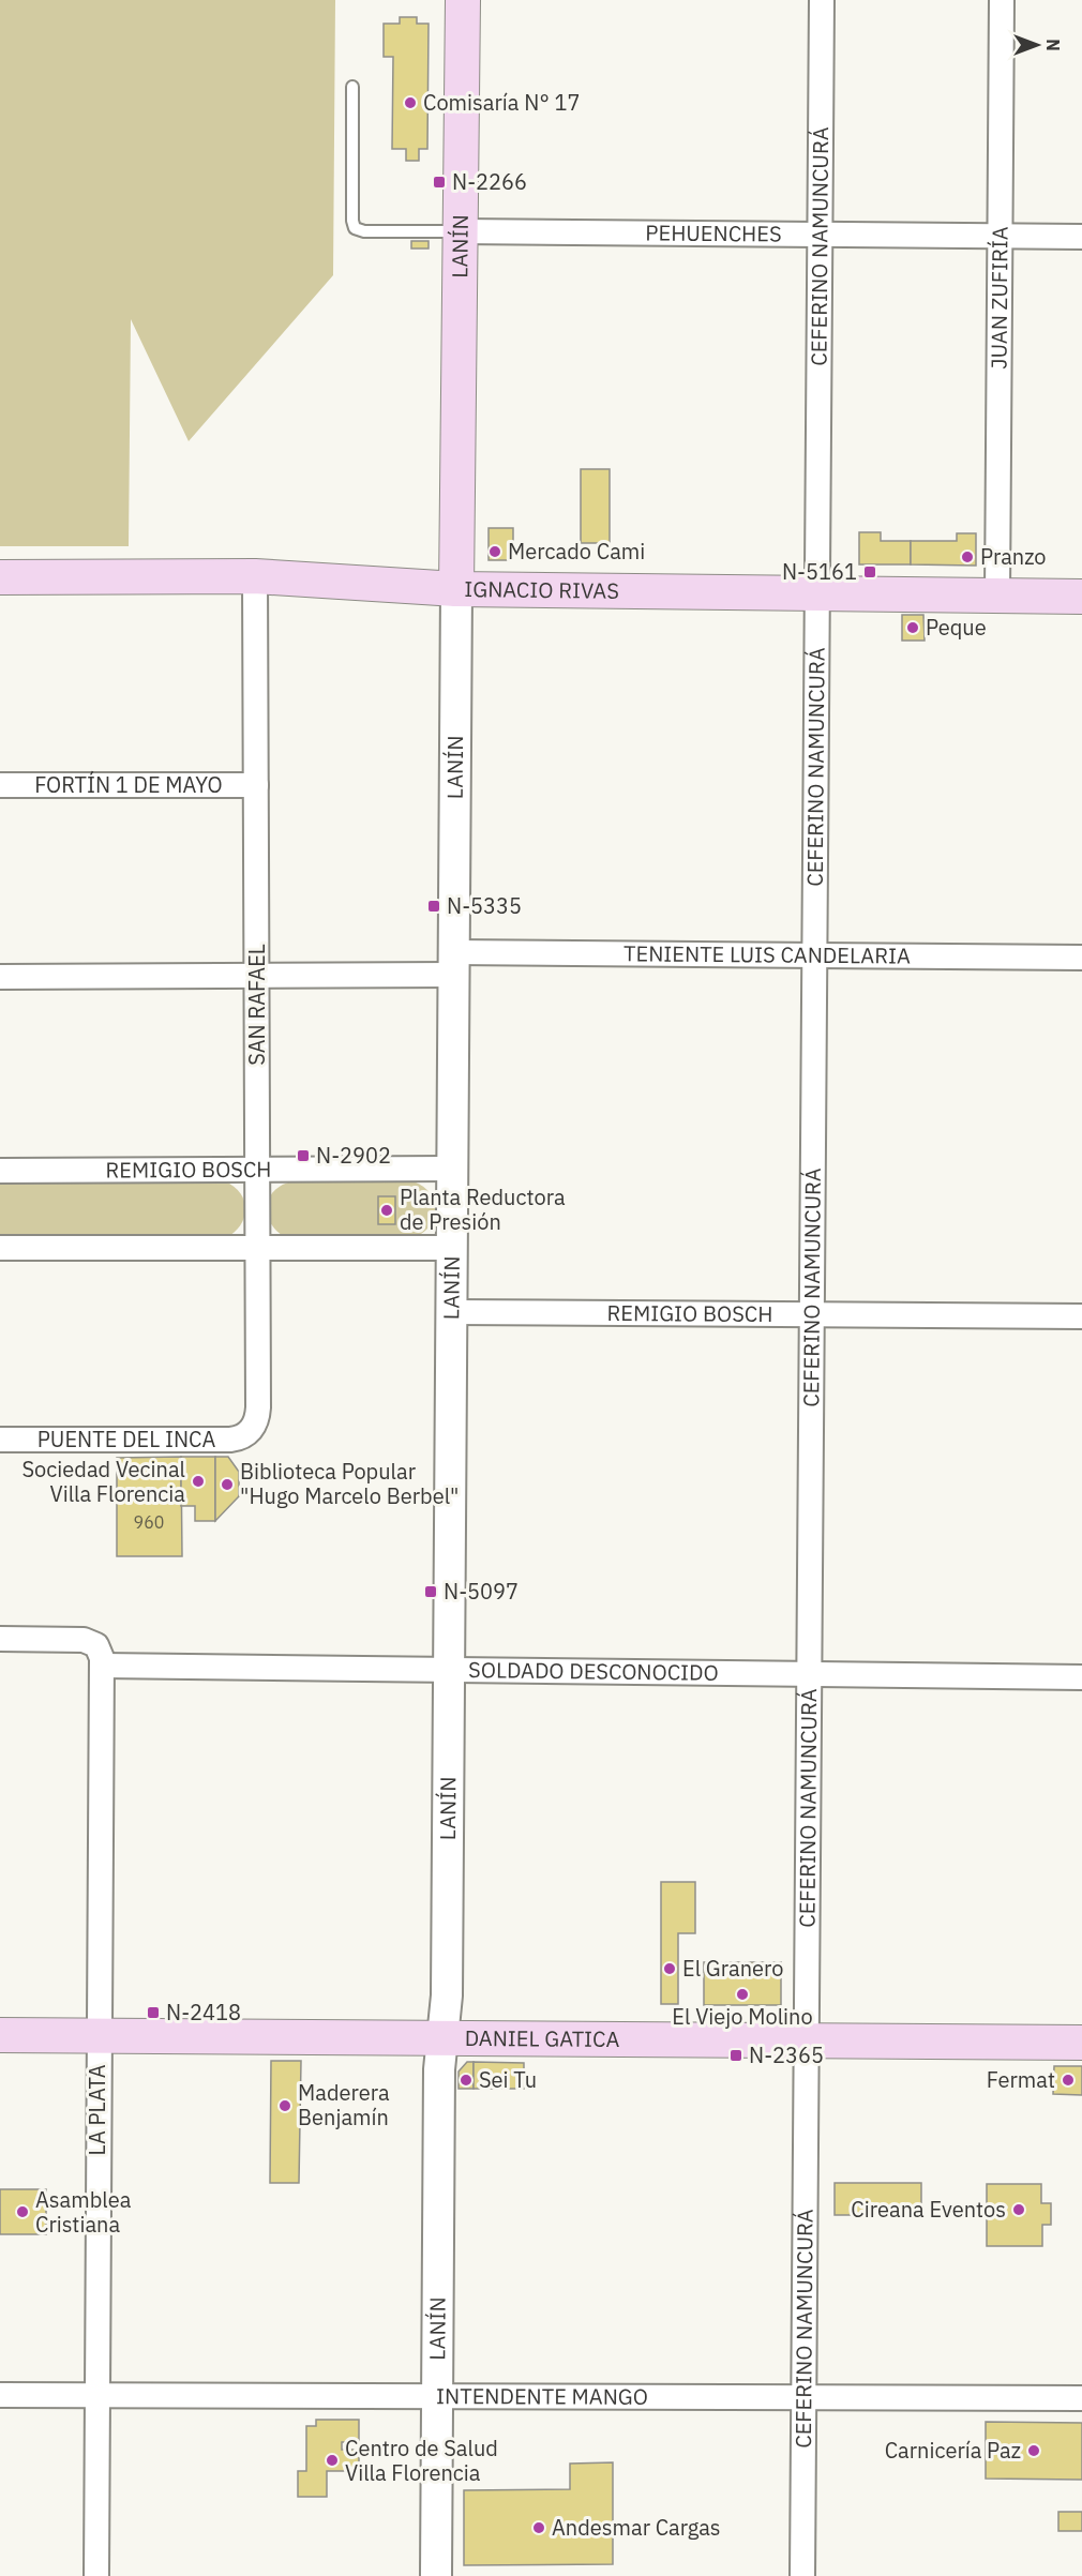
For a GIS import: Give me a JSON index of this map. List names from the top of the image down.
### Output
{
  "streets": {
    "main road": ["LANÍN", "IGNACIO RIVAS", "DANIEL GATICA"],
    "street": [
      "PEHUENCHES",
      "CEFERINO NAMUNCURÁ",
      "JUAN ZUFIRÍA",
      "FORTÍN 1 DE MAYO",
      "TENIENTE LUIS CANDELARIA",
      "SAN RAFAEL",
      "REMIGIO BOSCH",
      "PUENTE DEL INCA",
      "SOLDADO DESCONOCIDO",
      "LA PLATA",
      "INTENDENTE MANGO"
    ]
  },
  "crossings": [
    ["PEHUENCHES", "LANÍN"],
    ["PEHUENCHES", "CEFERINO NAMUNCURÁ"],
    ["PEHUENCHES", "JUAN ZUFIRÍA"],
    ["LANÍN", "IGNACIO RIVAS"],
    ["LANÍN", "TENIENTE LUIS CANDELARIA"],
    ["LANÍN", "REMIGIO BOSCH"],
    ["LANÍN", "SOLDADO DESCONOCIDO"],
    ["LANÍN", "DANIEL GATICA"],
    ["LANÍN", "INTENDENTE MANGO"],
    ["CEFERINO NAMUNCURÁ", "IGNACIO RIVAS"],
    ["CEFERINO NAMUNCURÁ", "TENIENTE LUIS CANDELARIA"],
    ["CEFERINO NAMUNCURÁ", "REMIGIO BOSCH"],
    ["CEFERINO NAMUNCURÁ", "SOLDADO DESCONOCIDO"],
    ["CEFERINO NAMUNCURÁ", "DANIEL GATICA"],
    ["CEFERINO NAMUNCURÁ", "INTENDENTE MANGO"],
    ["JUAN ZUFIRÍA", "IGNACIO RIVAS"],
    ["IGNACIO RIVAS", "SAN RAFAEL"],
    ["FORTÍN 1 DE MAYO", "SAN RAFAEL"],
    ["TENIENTE LUIS CANDELARIA", "SAN RAFAEL"],
    ["SAN RAFAEL", "REMIGIO BOSCH"],
    ["SAN RAFAEL", "PUENTE DEL INCA"],
    ["SOLDADO DESCONOCIDO", "LA PLATA"],
    ["DANIEL GATICA", "LA PLATA"],
    ["LA PLATA", "INTENDENTE MANGO"]
  ],
  "places": {
    "other": [
      "Comisaría N° 17",
      "Mercado Cami",
      "Pranzo",
      "Peque",
      "Planta Reductora de Presión",
      "Sociedad Vecinal Villa Florencia",
      "Biblioteca Popular \"Hugo Marcelo Berbel\"",
      "El Granero",
      "El Viejo Molino",
      "Sei Tu",
      "Fermat",
      "Maderera Benjamín",
      "Cireana Eventos",
      "Asamblea Cristiana",
      "Carnicería Paz",
      "Centro de Salud Villa Florencia",
      "Andesmar Cargas"
    ],
    "transit": [
      "N-2266",
      "N-5161",
      "N-5335",
      "N-2902",
      "N-5097",
      "N-2418",
      "N-2365"
    ]
  },
  "house_numbers": ["960"],
  "north": "right"
}
